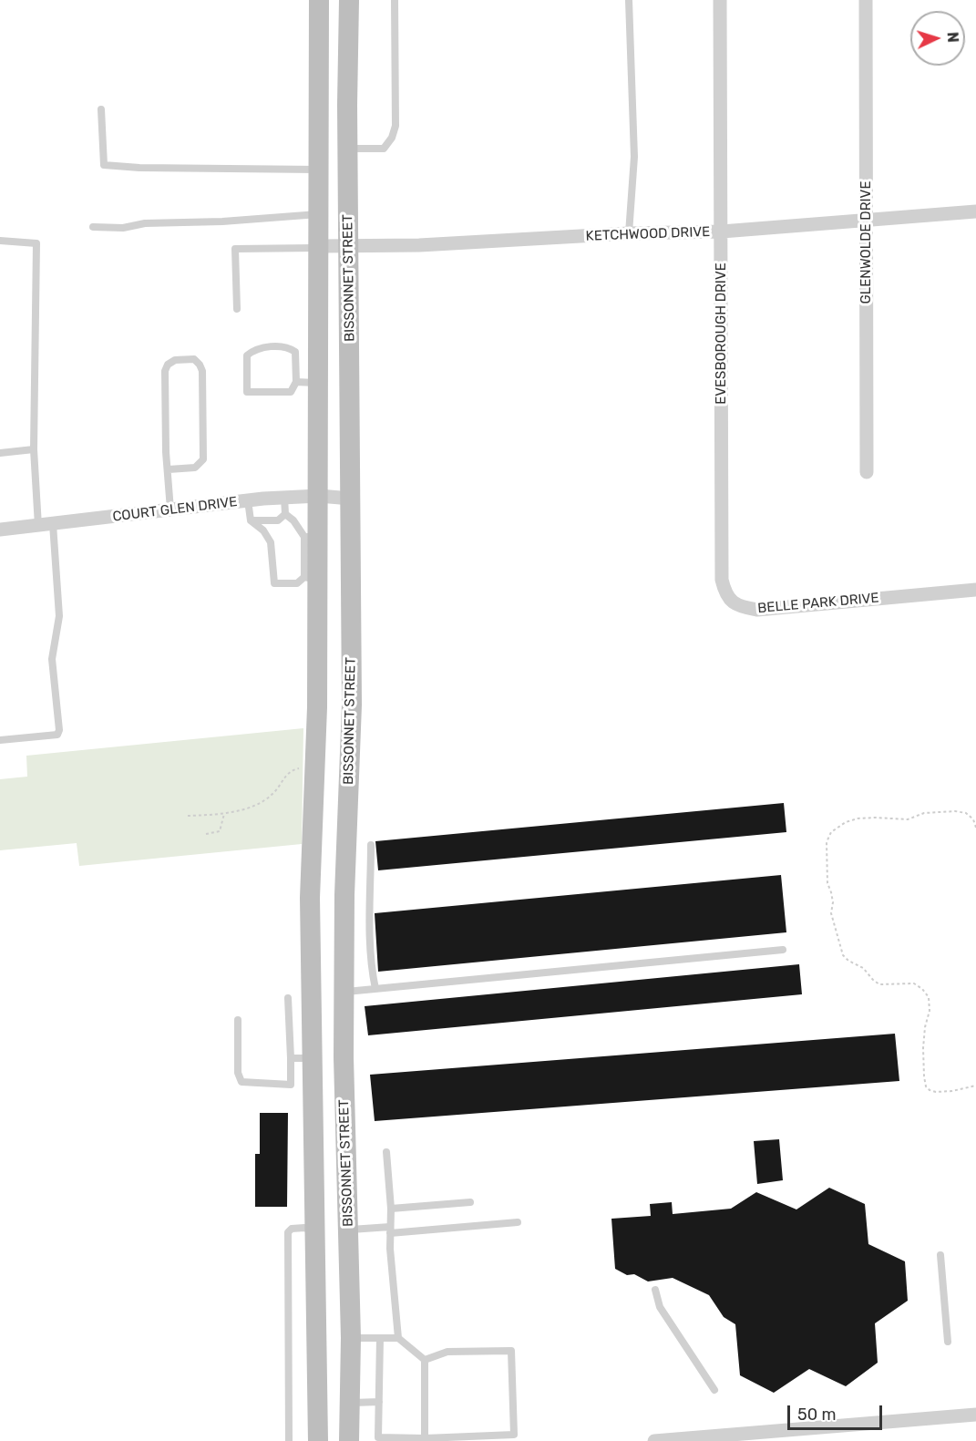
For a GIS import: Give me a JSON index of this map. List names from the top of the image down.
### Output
{
  "streets": {
    "main road": ["BISSONNET STREET"],
    "street": [
      "KETCHWOOD DRIVE",
      "GLENWOLDE DRIVE",
      "EVESBOROUGH DRIVE",
      "COURT GLEN DRIVE",
      "BELLE PARK DRIVE"
    ]
  },
  "crossings": [
    ["KETCHWOOD DRIVE", "GLENWOLDE DRIVE"],
    ["KETCHWOOD DRIVE", "BISSONNET STREET"],
    ["KETCHWOOD DRIVE", "EVESBOROUGH DRIVE"],
    ["BISSONNET STREET", "COURT GLEN DRIVE"],
    ["EVESBOROUGH DRIVE", "BELLE PARK DRIVE"]
  ],
  "scale_bar": "50 m",
  "north": "right"
}
